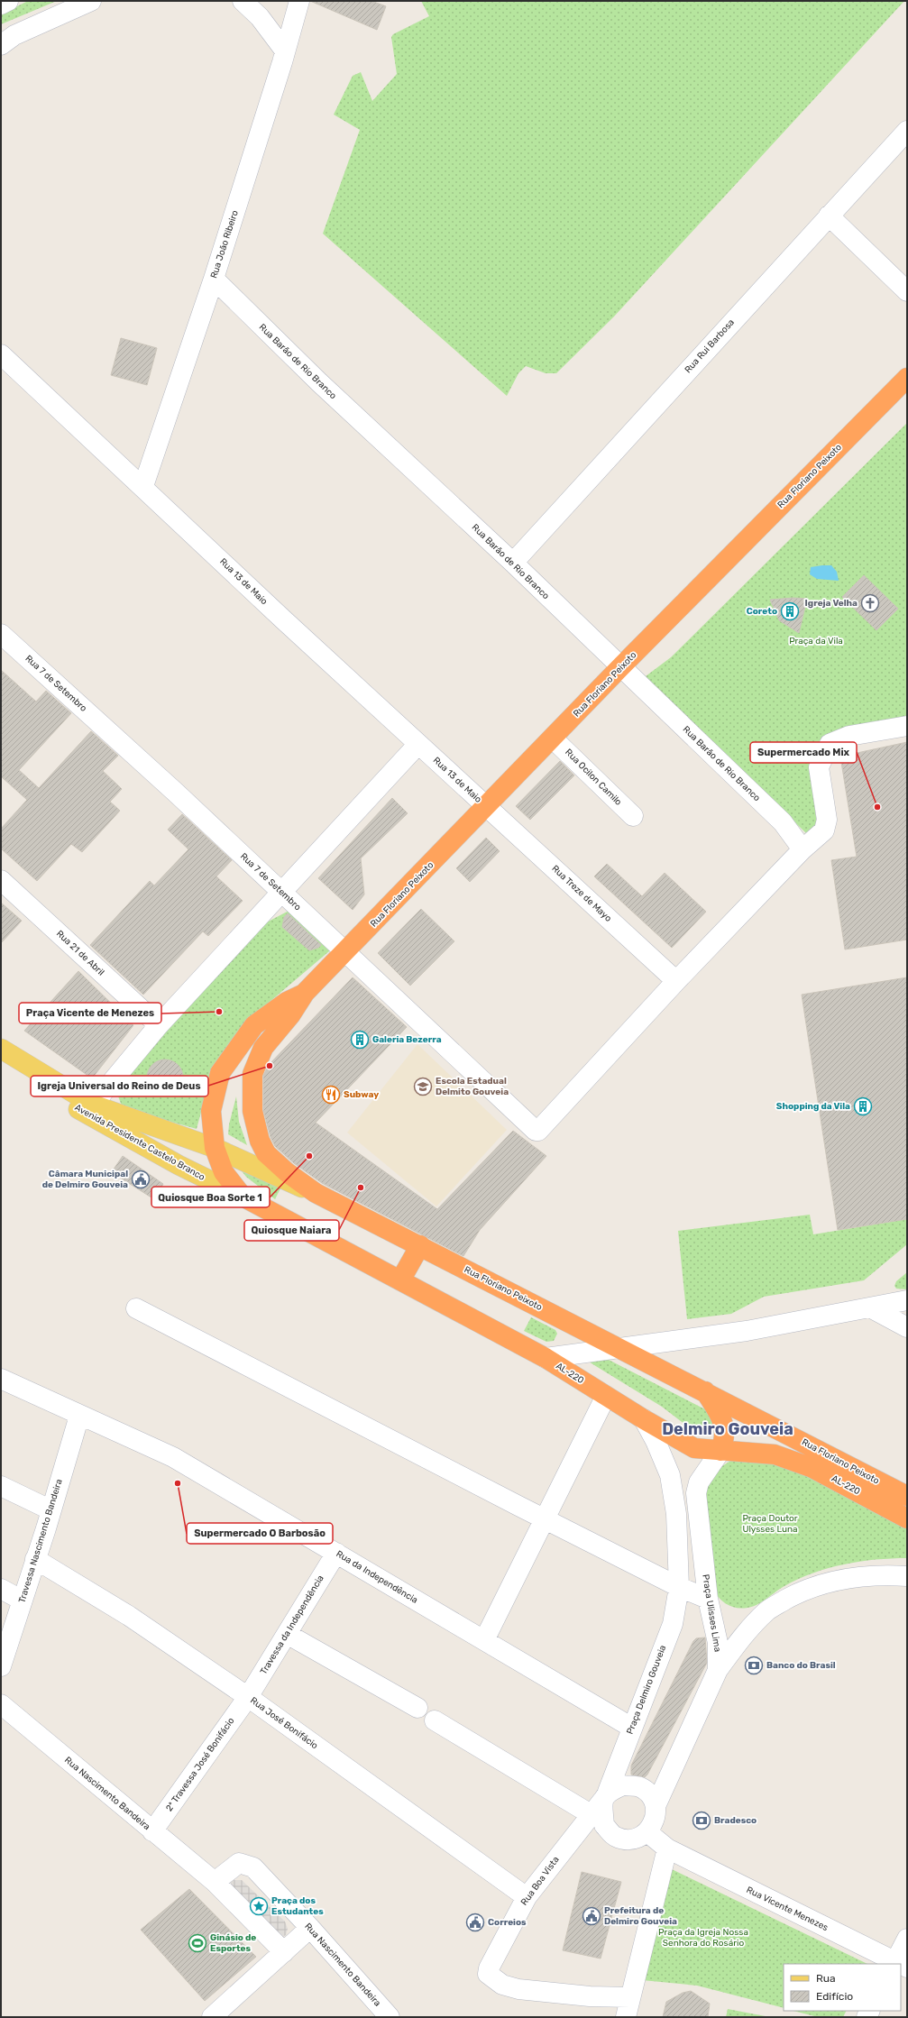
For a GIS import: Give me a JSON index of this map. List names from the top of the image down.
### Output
{
  "streets": {
    "highway": ["Rua Floriano Peixoto", "AL-220"],
    "main road": ["Avenida Presidente Castelo Branco"],
    "street": [
      "Rua João Ribeiro",
      "Rua Rui Barbosa",
      "Rua Barão de Rio Branco",
      "Rua 13 de Maio",
      "Rua 7 de Setembro",
      "Rua Ocilon Camilo",
      "Rua Treze de Mayo",
      "Rua 21 de Abril",
      "Travessa Nascimento Bandeira",
      "Rua da Independência",
      "Praça Ulisses Lima",
      "Travessa da Independência",
      "Praça Delmiro Gouveia",
      "Rua José Bonifácio",
      "2ª Travessa José Bonifácio",
      "Rua Nascimento Bandeira",
      "Rua Boa Vista",
      "Rua Vicente Menezes"
    ]
  },
  "crossings": [
    ["Rua João Ribeiro", "Rua Barão de Rio Branco"],
    ["Rua João Ribeiro", "Rua 13 de Maio"],
    ["Rua Rui Barbosa", "Rua Barão de Rio Branco"],
    ["Rua Barão de Rio Branco", "Rua Floriano Peixoto"],
    ["Rua Floriano Peixoto", "Rua 13 de Maio"],
    ["Rua Floriano Peixoto", "Rua 7 de Setembro"],
    ["Rua Floriano Peixoto", "Rua Ocilon Camilo"],
    ["Rua Floriano Peixoto", "Rua Treze de Mayo"],
    ["Rua Floriano Peixoto", "Avenida Presidente Castelo Branco"],
    ["Rua Floriano Peixoto", "AL-220"],
    ["Rua 13 de Maio", "Rua Treze de Mayo"],
    ["Rua 7 de Setembro", "Rua Treze de Mayo"],
    ["Avenida Presidente Castelo Branco", "AL-220"],
    ["AL-220", "Praça Ulisses Lima"],
    ["Travessa Nascimento Bandeira", "Rua da Independência"],
    ["Travessa Nascimento Bandeira", "Rua José Bonifácio"],
    ["Rua da Independência", "Travessa da Independência"],
    ["Rua da Independência", "Praça Delmiro Gouveia"],
    ["Praça Ulisses Lima", "Praça Delmiro Gouveia"],
    ["Praça Ulisses Lima", "Rua Boa Vista"],
    ["Praça Ulisses Lima", "Rua Vicente Menezes"],
    ["Travessa da Independência", "Rua José Bonifácio"],
    ["Travessa da Independência", "2ª Travessa José Bonifácio"],
    ["Praça Delmiro Gouveia", "Rua Boa Vista"],
    ["Praça Delmiro Gouveia", "Rua Vicente Menezes"],
    ["Rua José Bonifácio", "2ª Travessa José Bonifácio"],
    ["Rua José Bonifácio", "Rua Boa Vista"],
    ["2ª Travessa José Bonifácio", "Rua Nascimento Bandeira"],
    ["Rua Boa Vista", "Rua Vicente Menezes"]
  ],
  "districts": ["Delmiro Gouveia"],
  "parks": ["Praça da Vila", "Praça Doutor Ulysses Luna", "Praça da Igreja Nossa Senhora do Rosário"],
  "places": {
    "church": ["Igreja Velha"],
    "building": ["Coreto", "Galeria Bezerra", "Shopping da Vila"],
    "other": [
      "Supermercado Mix",
      "Praça Vicente de Menezes",
      "Igreja Universal do Reino de Deus",
      "Quiosque Boa Sorte 1",
      "Quiosque Naiara",
      "Supermercado O Barbosão"
    ],
    "school or university": ["Escola Estadual Delmito Gouveia"],
    "restaurant": ["Subway"],
    "public building": ["Câmara Municipal de Delmiro Gouveia", "Prefeitura de Delmiro Gouveia", "Correios"],
    "bank": ["Banco do Brasil", "Bradesco"],
    "place": ["Praça dos Estudantes"],
    "sports": ["Ginásio de Esportes"]
  },
  "legend": ["Rua", "Edifício"]
}
